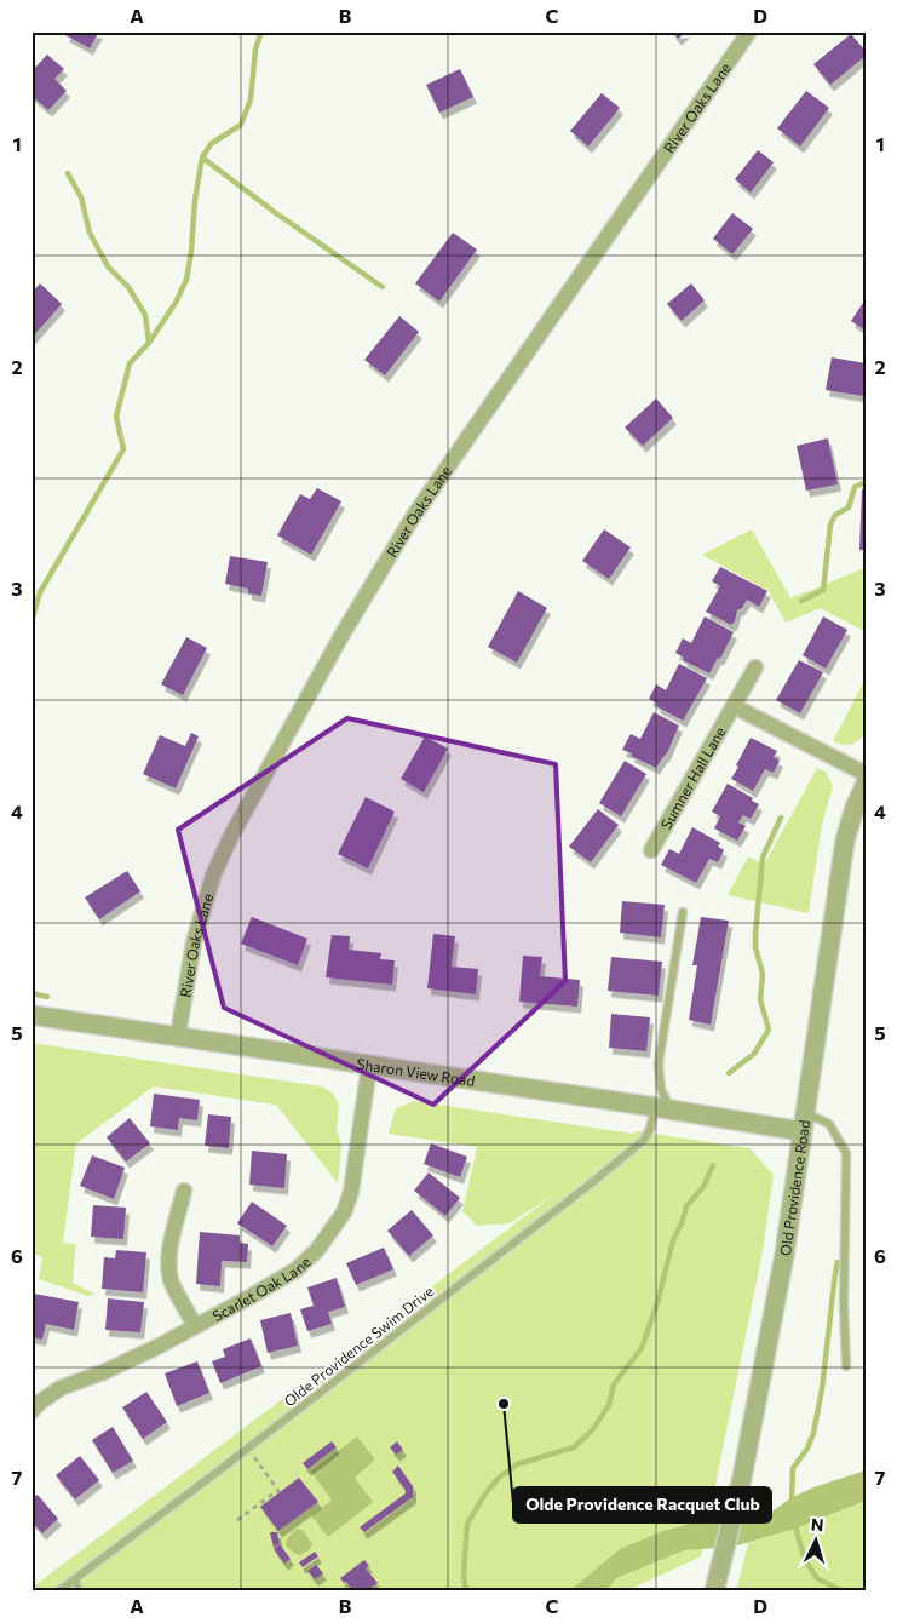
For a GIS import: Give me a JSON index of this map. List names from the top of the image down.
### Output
{
  "streets": {
    "street": [
      "River Oaks Lane",
      "Sumner Hall Lane",
      "Sharon View Road",
      "Old Providence Road",
      "Scarlet Oak Lane"
    ],
    "lane": ["Olde Providence Swim Drive"]
  },
  "crossings": [
    ["River Oaks Lane", "Sharon View Road"],
    ["Sharon View Road", "Old Providence Road"],
    ["Sharon View Road", "Scarlet Oak Lane"],
    ["Sharon View Road", "Olde Providence Swim Drive"]
  ],
  "places": ["Olde Providence Racquet Club"],
  "north": "top",
  "grid": {
    "columns": [
      "A",
      "B",
      "C",
      "D"
    ],
    "rows": [
      "1",
      "2",
      "3",
      "4",
      "5",
      "6",
      "7"
    ]
  }
}
